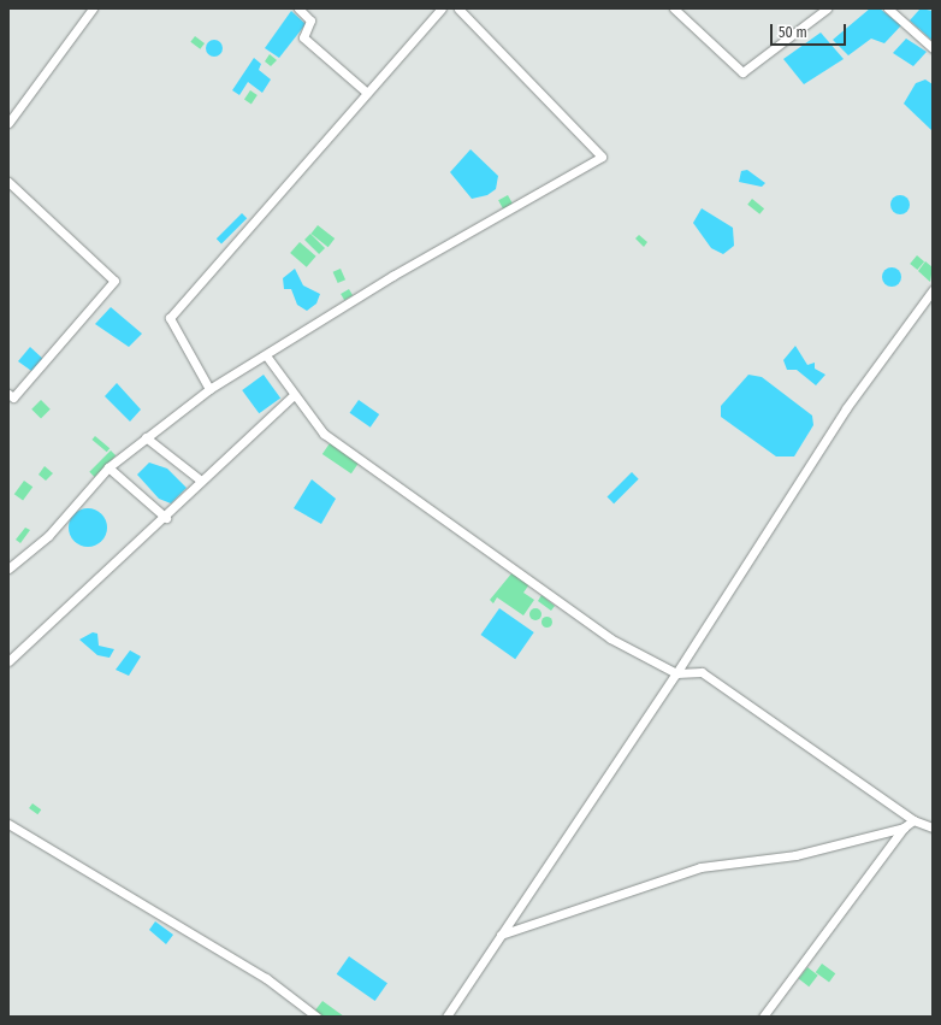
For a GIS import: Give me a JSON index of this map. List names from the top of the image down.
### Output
{
  "scale_bar": "50 m"
}
